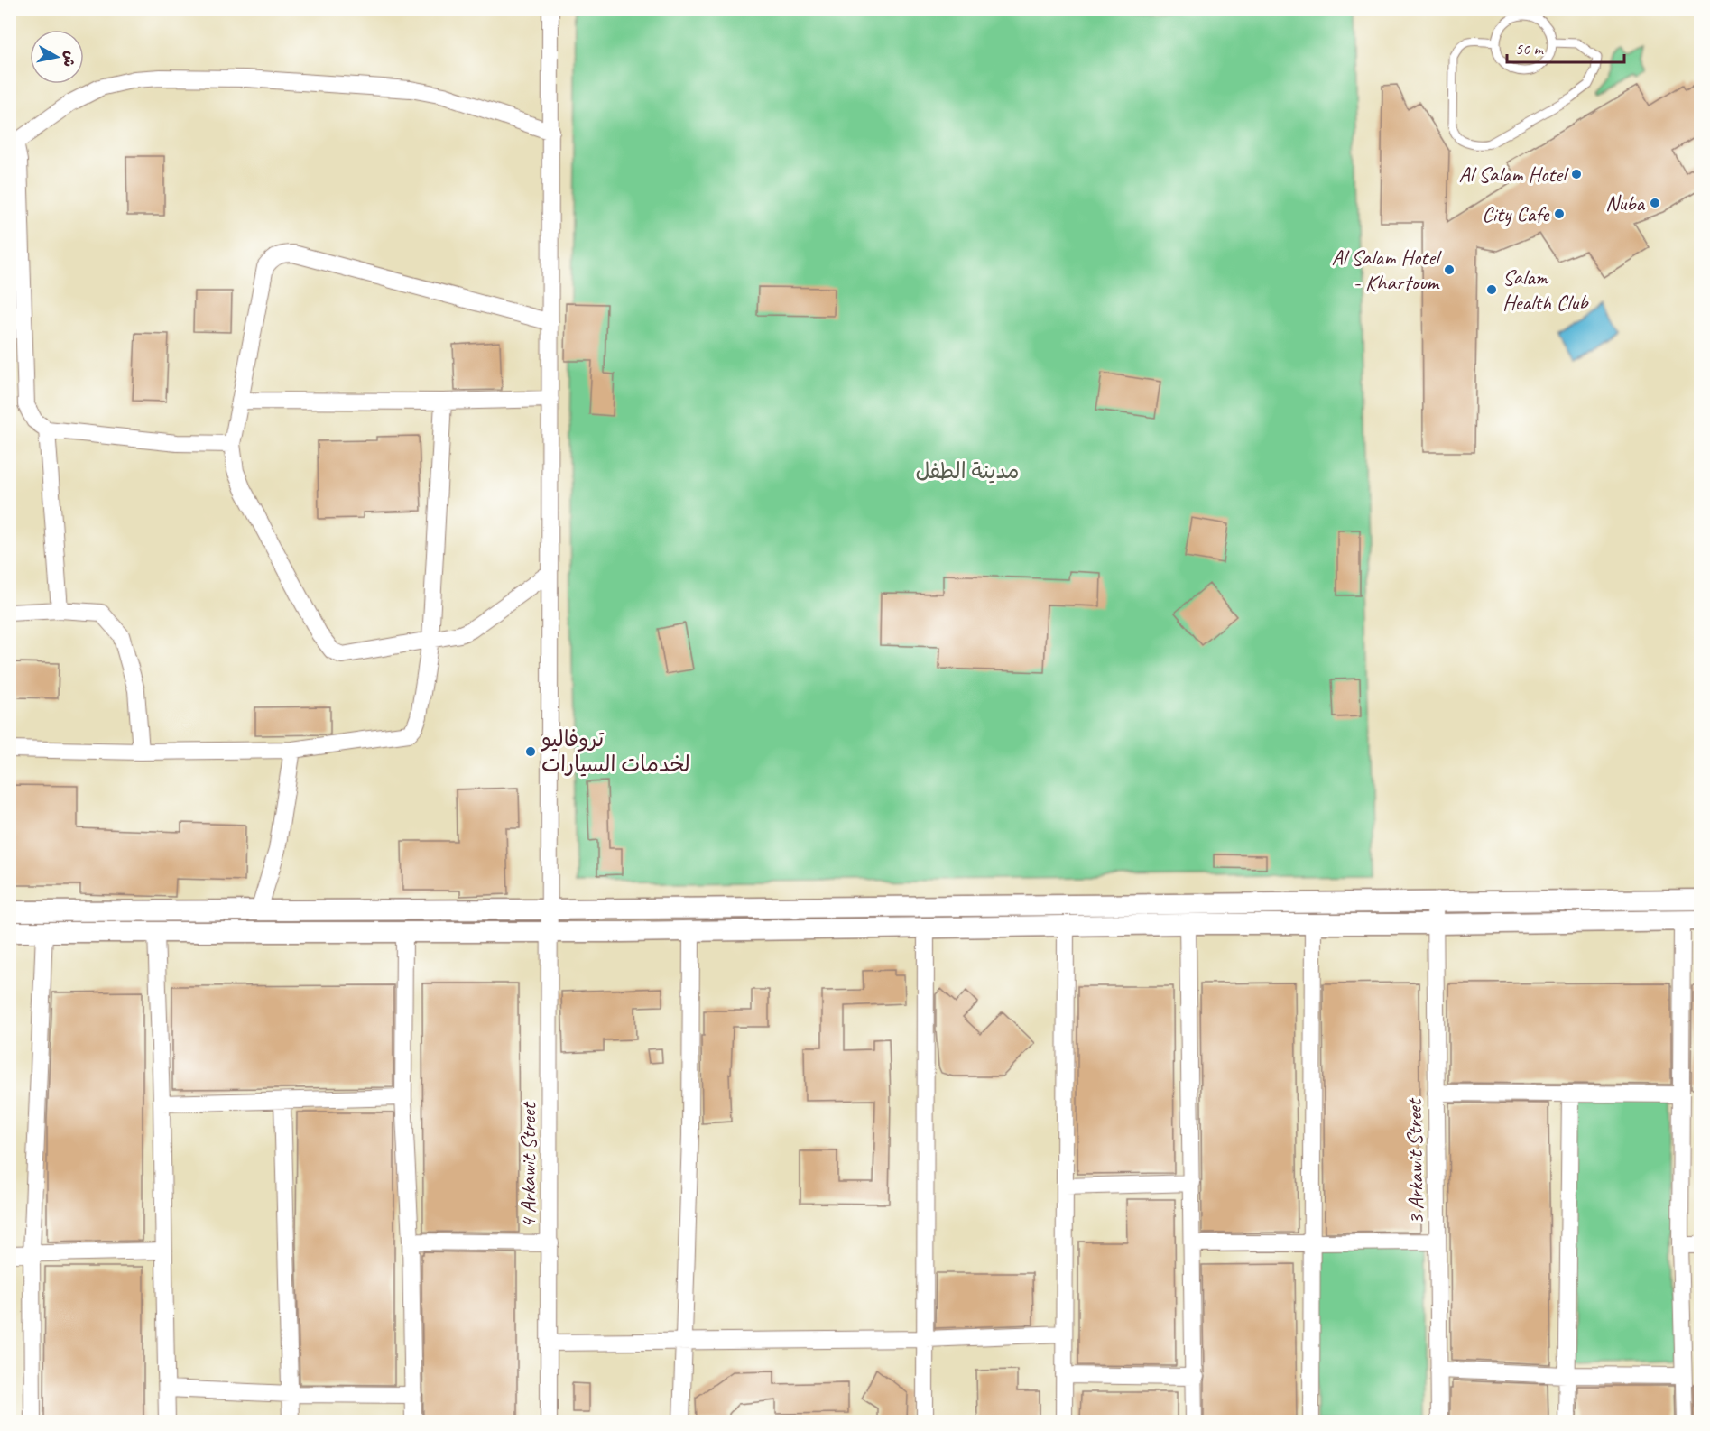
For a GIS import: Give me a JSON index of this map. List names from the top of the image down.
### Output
{
  "streets": {
    "street": ["3 Arkawit Street", "4 Arkawit Street"]
  },
  "parks": ["مدينة الطفل"],
  "places": [
    "Al Salam Hotel",
    "Nuba",
    "City Cafe",
    "Al Salam Hotel - Khartoum",
    "Salam Health Club",
    "تروفاليو لخدمات السيارات"
  ],
  "scale_bar": "50 m",
  "north": "right"
}
